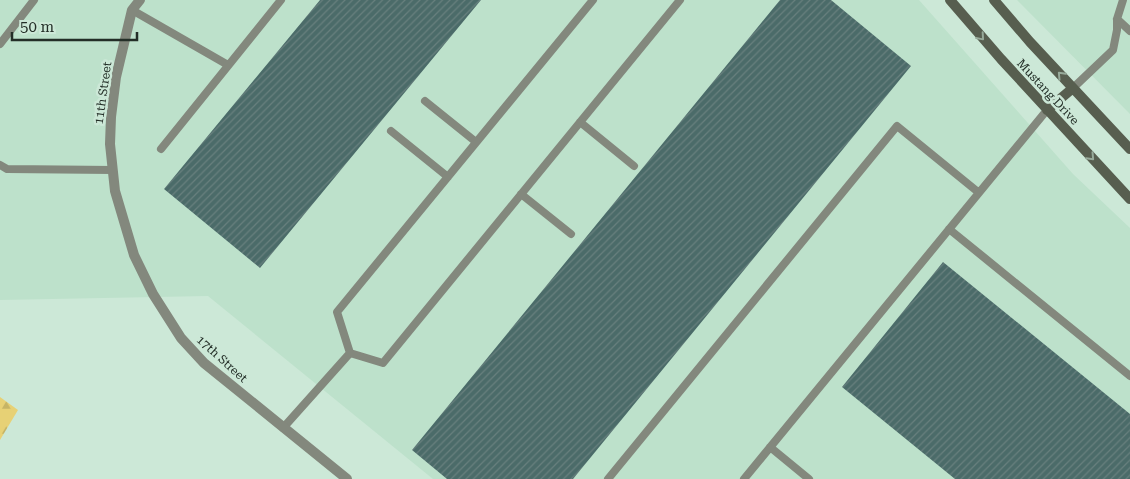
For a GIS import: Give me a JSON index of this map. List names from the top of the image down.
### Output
{
  "streets": {
    "main road": ["Mustang Drive"],
    "street": ["11th Street", "17th Street"]
  },
  "crossings": [
    ["11th Street", "17th Street"]
  ],
  "scale_bar": "50 m"
}
